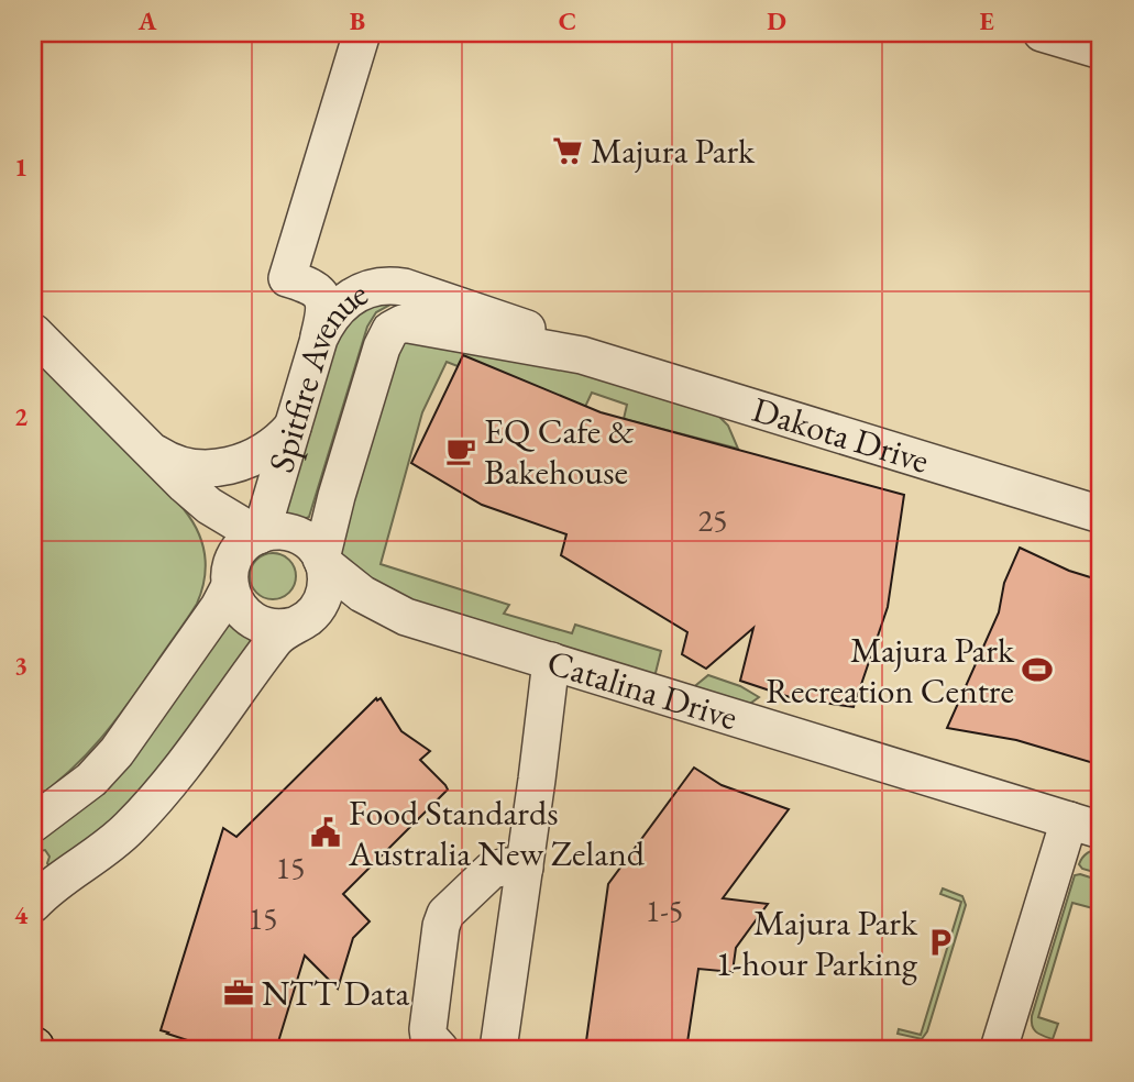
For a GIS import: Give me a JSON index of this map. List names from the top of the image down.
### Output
{
  "streets": {
    "street": ["Spitfire Avenue", "Dakota Drive", "Catalina Drive"]
  },
  "crossings": [
    ["Spitfire Avenue", "Dakota Drive"],
    ["Spitfire Avenue", "Catalina Drive"]
  ],
  "places": {
    "supermarket": ["Majura Park"],
    "cafe": ["EQ Cafe & Bakehouse"],
    "sports": ["Majura Park Recreation Centre"],
    "public building": ["Food Standards Australia New Zeland"],
    "parking": ["Majura Park 1-hour Parking"],
    "office": ["NTT Data"]
  },
  "house_numbers": [
    "25",
    "15",
    "1-5",
    "15"
  ],
  "grid": {
    "columns": [
      "A",
      "B",
      "C",
      "D",
      "E"
    ],
    "rows": [
      "1",
      "2",
      "3",
      "4"
    ]
  }
}
